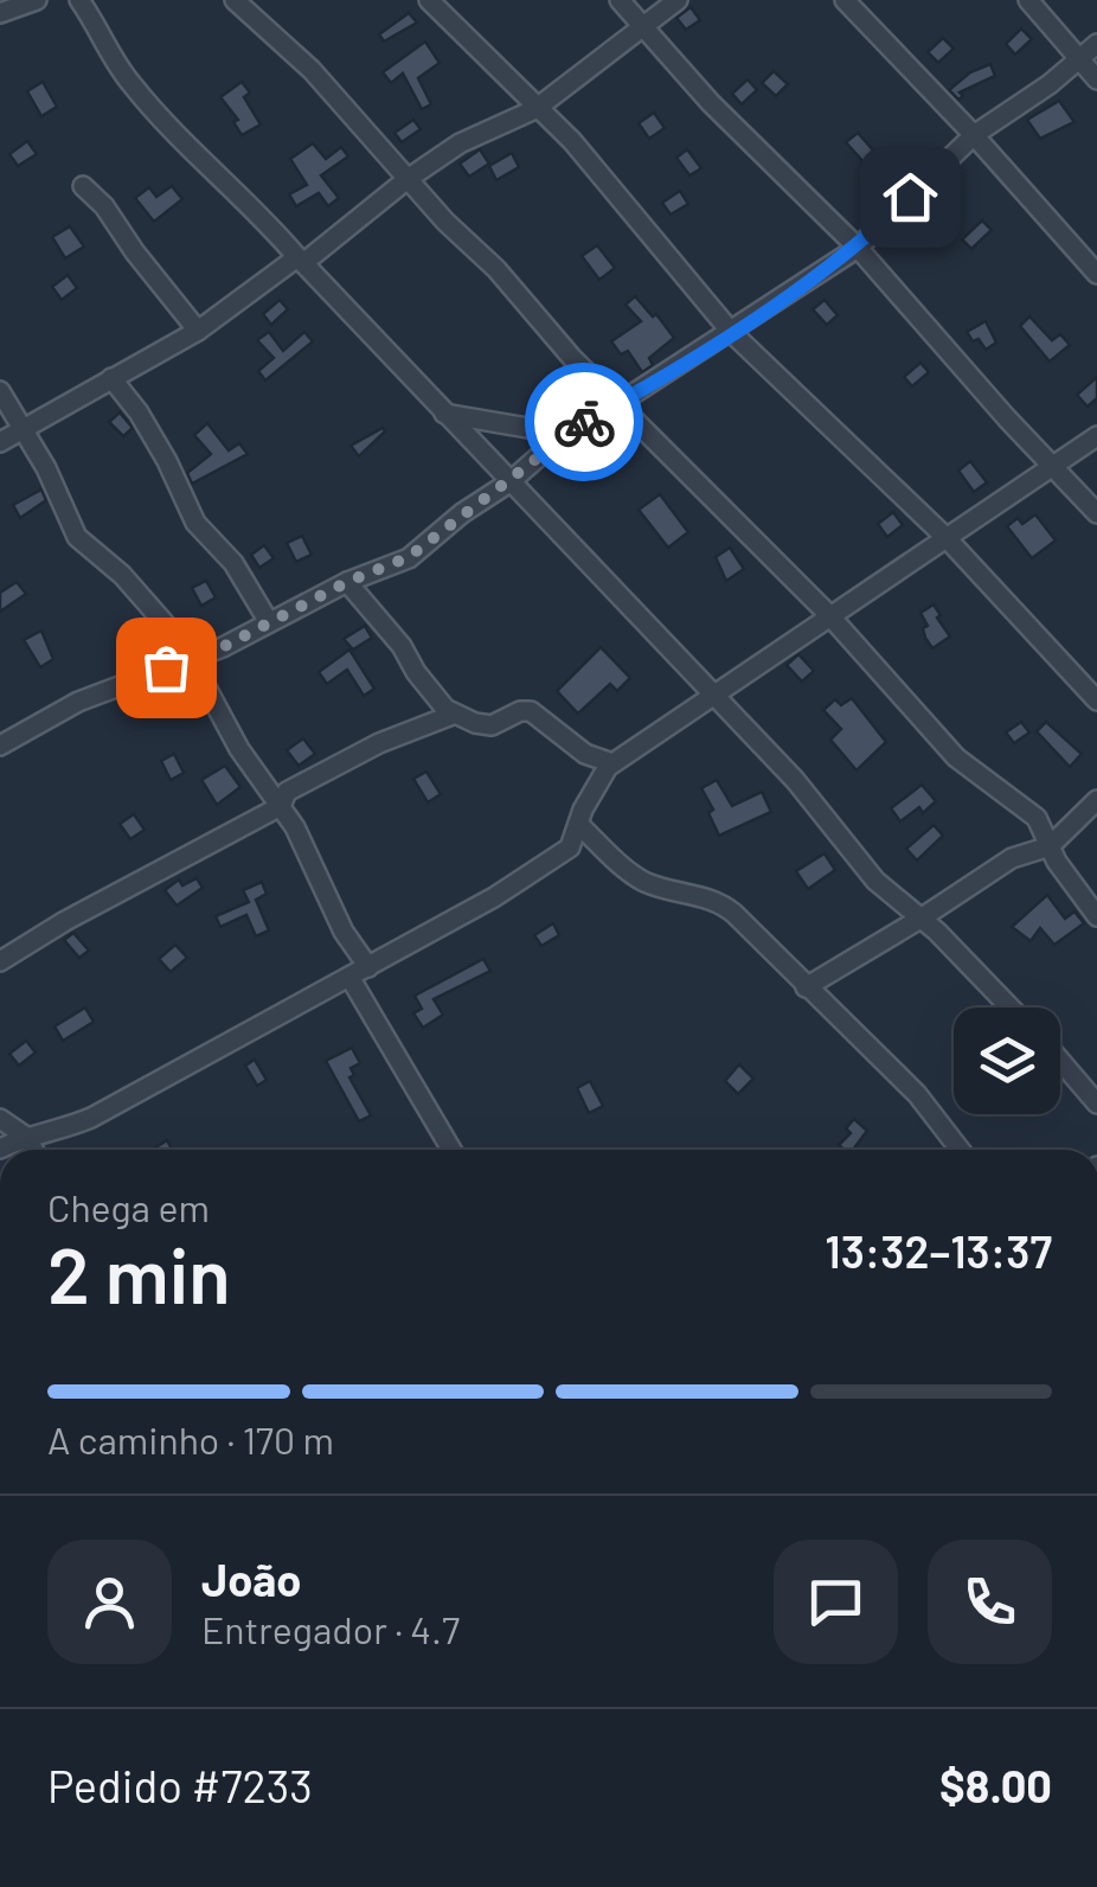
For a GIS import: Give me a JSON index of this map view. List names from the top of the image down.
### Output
{
  "page": {
    "heading": ["2 min", "Chega em", "13:32–13:37"],
    "panel": [
      "João",
      "Entregador · 4.7",
      "Pedido #7233",
      "$8.00"
    ],
    "bar": "A caminho · 170 m"
  }
}
